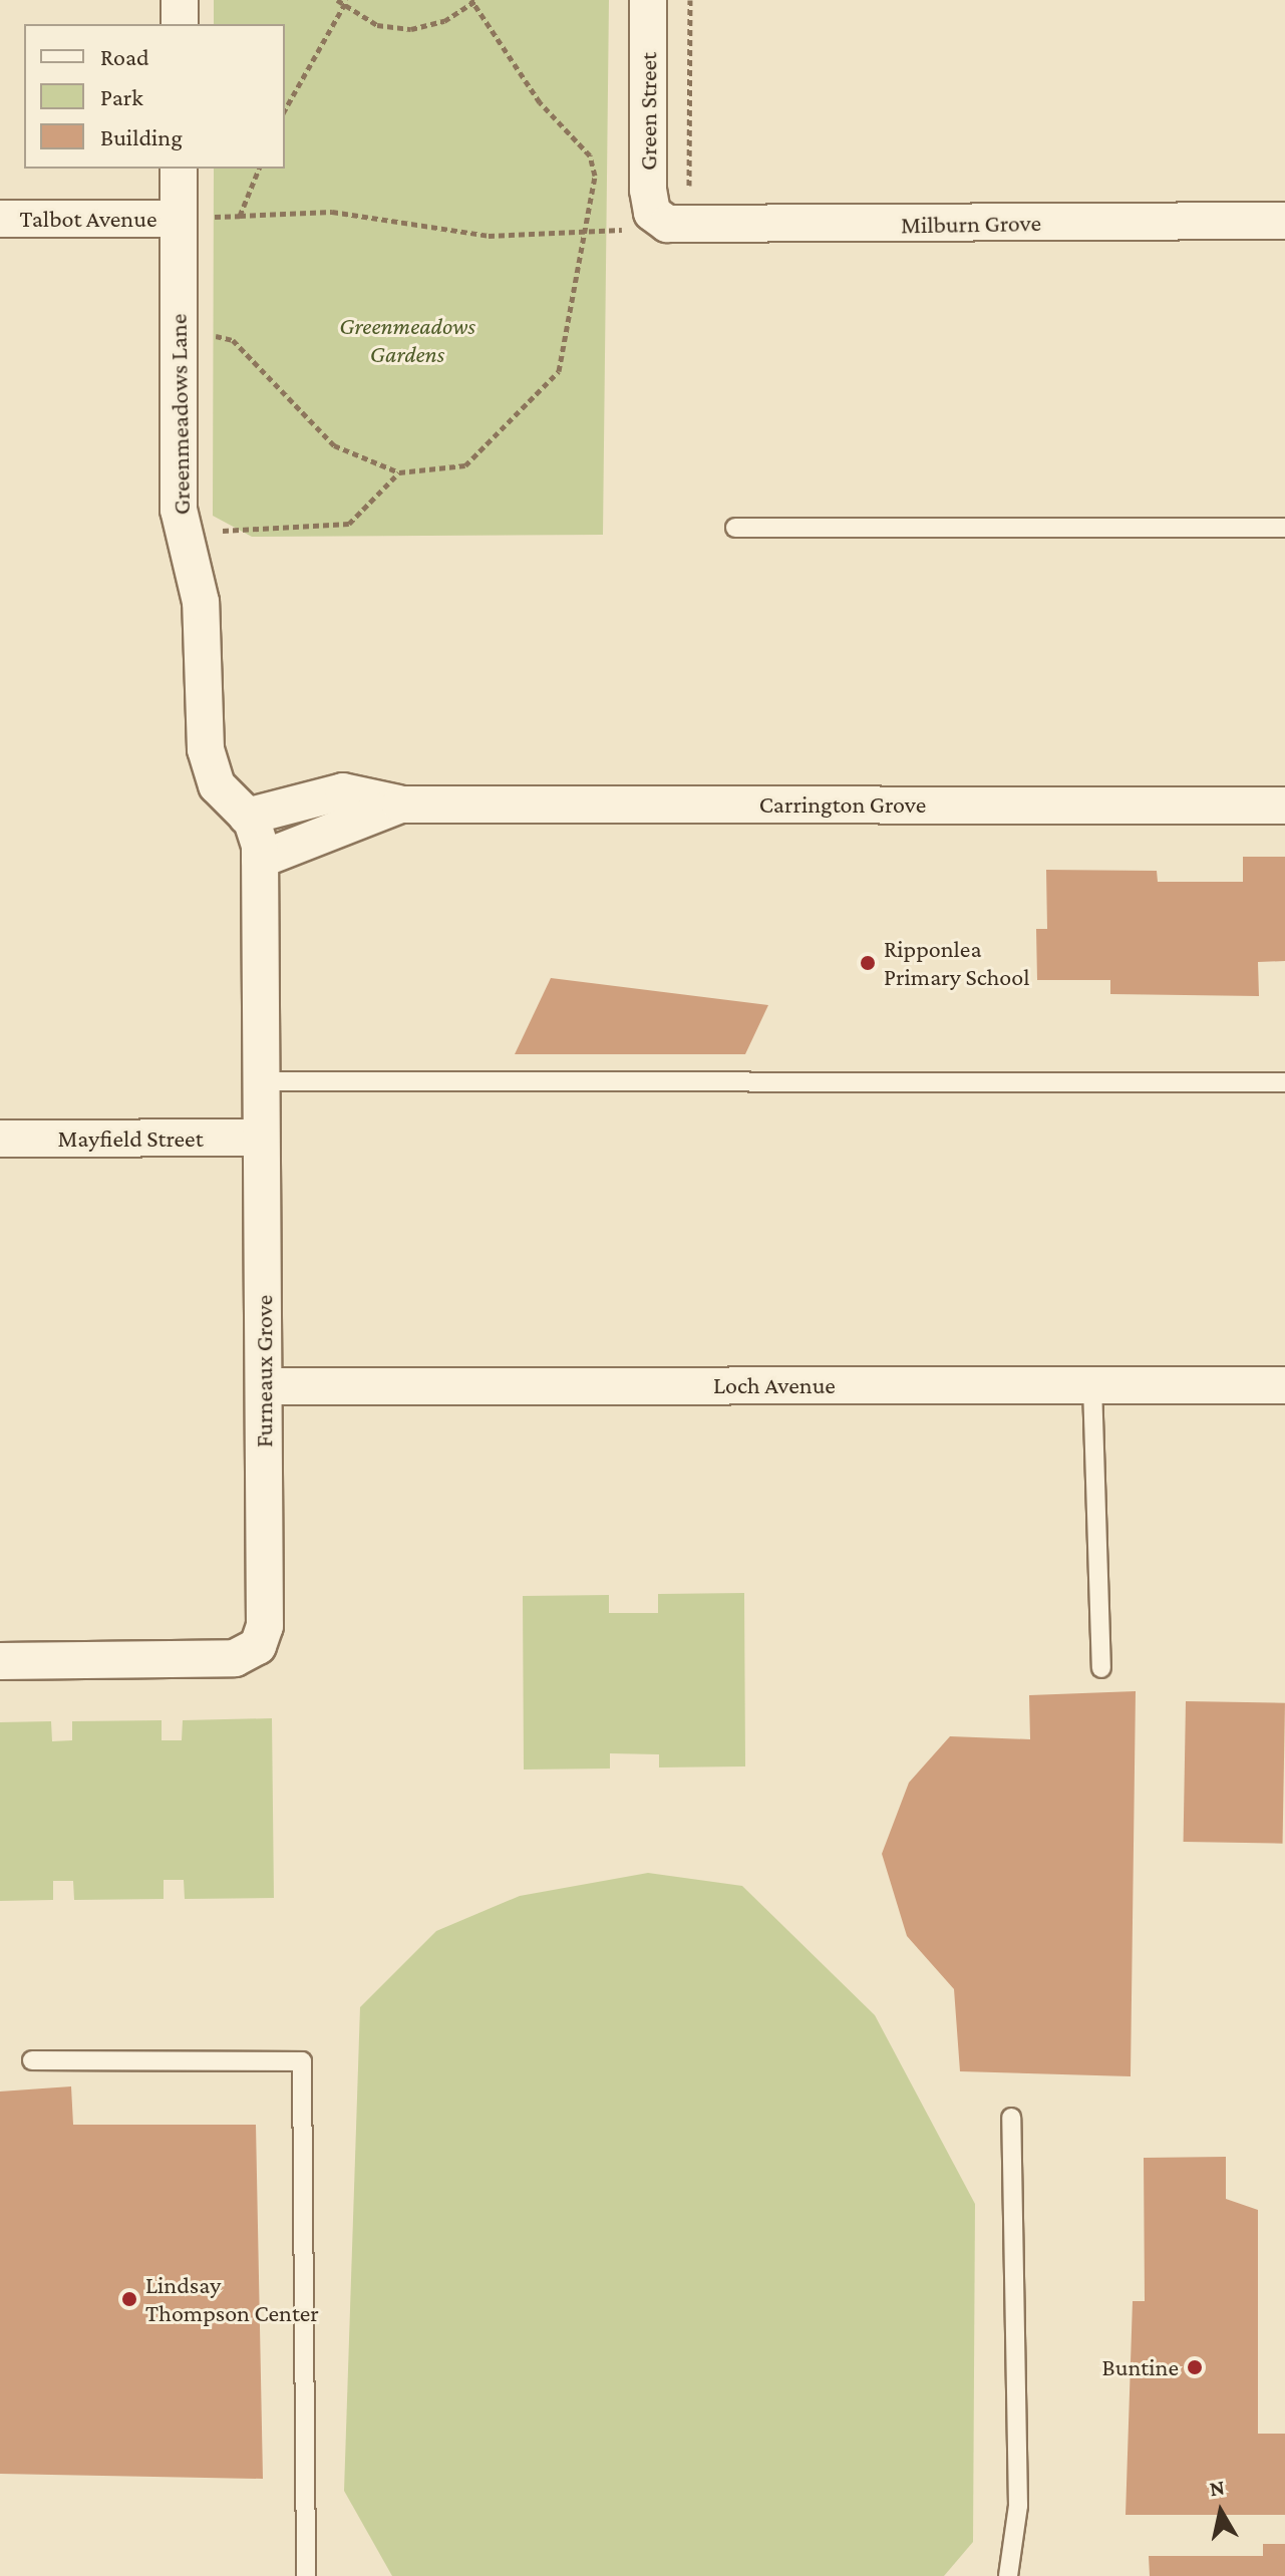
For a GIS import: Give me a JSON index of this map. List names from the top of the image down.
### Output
{
  "streets": {
    "street": [
      "Green Street",
      "Talbot Avenue",
      "Milburn Grove",
      "Greenmeadows Lane",
      "Carrington Grove",
      "Mayfield Street",
      "Furneaux Grove",
      "Loch Avenue"
    ]
  },
  "crossings": [
    ["Green Street", "Milburn Grove"],
    ["Talbot Avenue", "Greenmeadows Lane"],
    ["Greenmeadows Lane", "Carrington Grove"],
    ["Greenmeadows Lane", "Furneaux Grove"],
    ["Carrington Grove", "Furneaux Grove"],
    ["Mayfield Street", "Furneaux Grove"],
    ["Furneaux Grove", "Loch Avenue"]
  ],
  "parks": ["Greenmeadows Gardens"],
  "places": ["Ripponlea Primary School", "Lindsay Thompson Center", "Buntine"],
  "legend": ["Road", "Park", "Building"],
  "north": "top"
}
